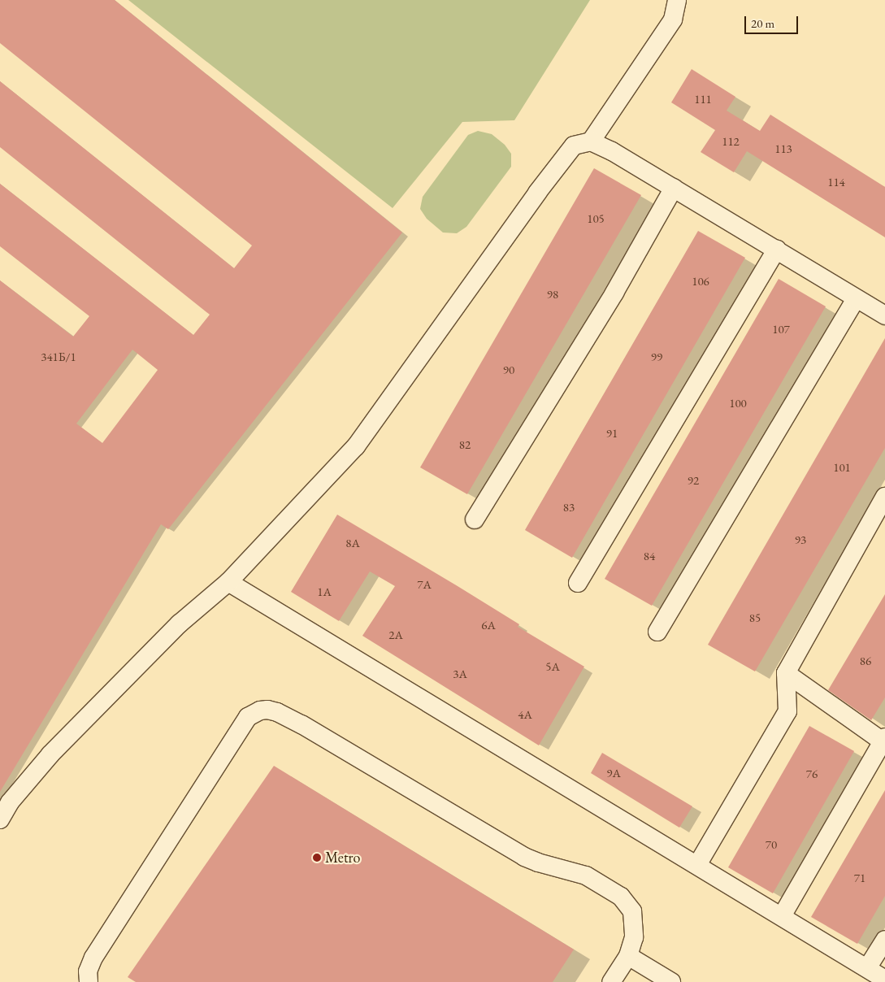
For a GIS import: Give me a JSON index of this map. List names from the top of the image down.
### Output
{
  "places": ["Metro"],
  "house_numbers": [
    "111",
    "112",
    "113",
    "114",
    "105",
    "106",
    "98",
    "107",
    "341Б/1",
    "99",
    "90",
    "100",
    "91",
    "82",
    "101",
    "92",
    "83",
    "93",
    "8А",
    "84",
    "7А",
    "1А",
    "85",
    "6А",
    "2А",
    "86",
    "5А",
    "3А",
    "4А",
    "9А",
    "76",
    "70",
    "71"
  ],
  "scale_bar": "20 m"
}
